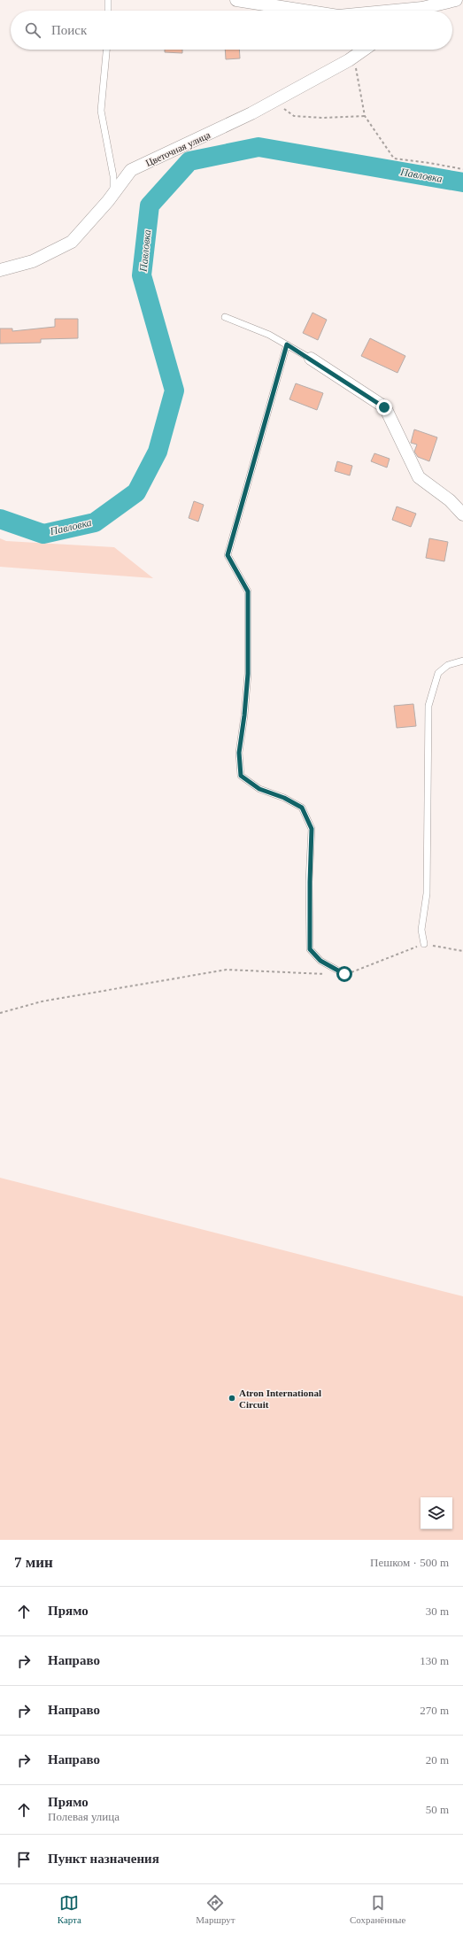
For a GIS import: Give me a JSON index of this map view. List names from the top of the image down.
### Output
{
  "streets": {
    "street": ["Цветочная улица"]
  },
  "water": ["Павловка"],
  "places": ["Atron International Circuit"],
  "page": {
    "search": "Поиск",
    "heading": ["7 мин", "Пешком · 500 m"],
    "list": [
      ["Прямо", "30 m"],
      ["Направо", "130 m"],
      ["Направо", "270 m"],
      ["Направо", "20 m"],
      ["Прямо", "Полевая улица", "50 m"],
      "Пункт назначения"
    ],
    "nav": ["Карта", "Маршрут", "Сохранённые"]
  }
}
